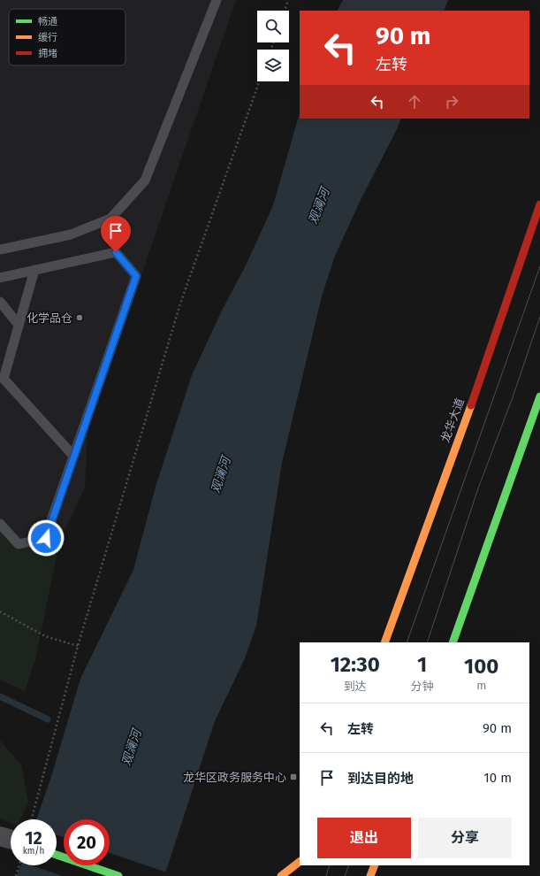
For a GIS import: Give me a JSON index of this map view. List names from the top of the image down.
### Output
{
  "streets": {
    "main road": ["龙华大道"]
  },
  "water": ["观澜河"],
  "places": {
    "other": ["化学品仓"],
    "transit": ["龙华区政务服务中心"]
  },
  "legend": ["畅通", "缓行", "拥堵"],
  "page": {
    "turn": ["90 m", "左转"],
    "eta": [
      "12:30",
      "到达",
      "1",
      "分钟",
      "100",
      "m"
    ],
    "list": [
      {
        "name": "左转",
        "value": "90 m"
      },
      {
        "name": "到达目的地",
        "value": "10 m"
      }
    ],
    "buttons": ["退出", "分享"],
    "speed": "12 km/h",
    "limit": "20"
  }
}
